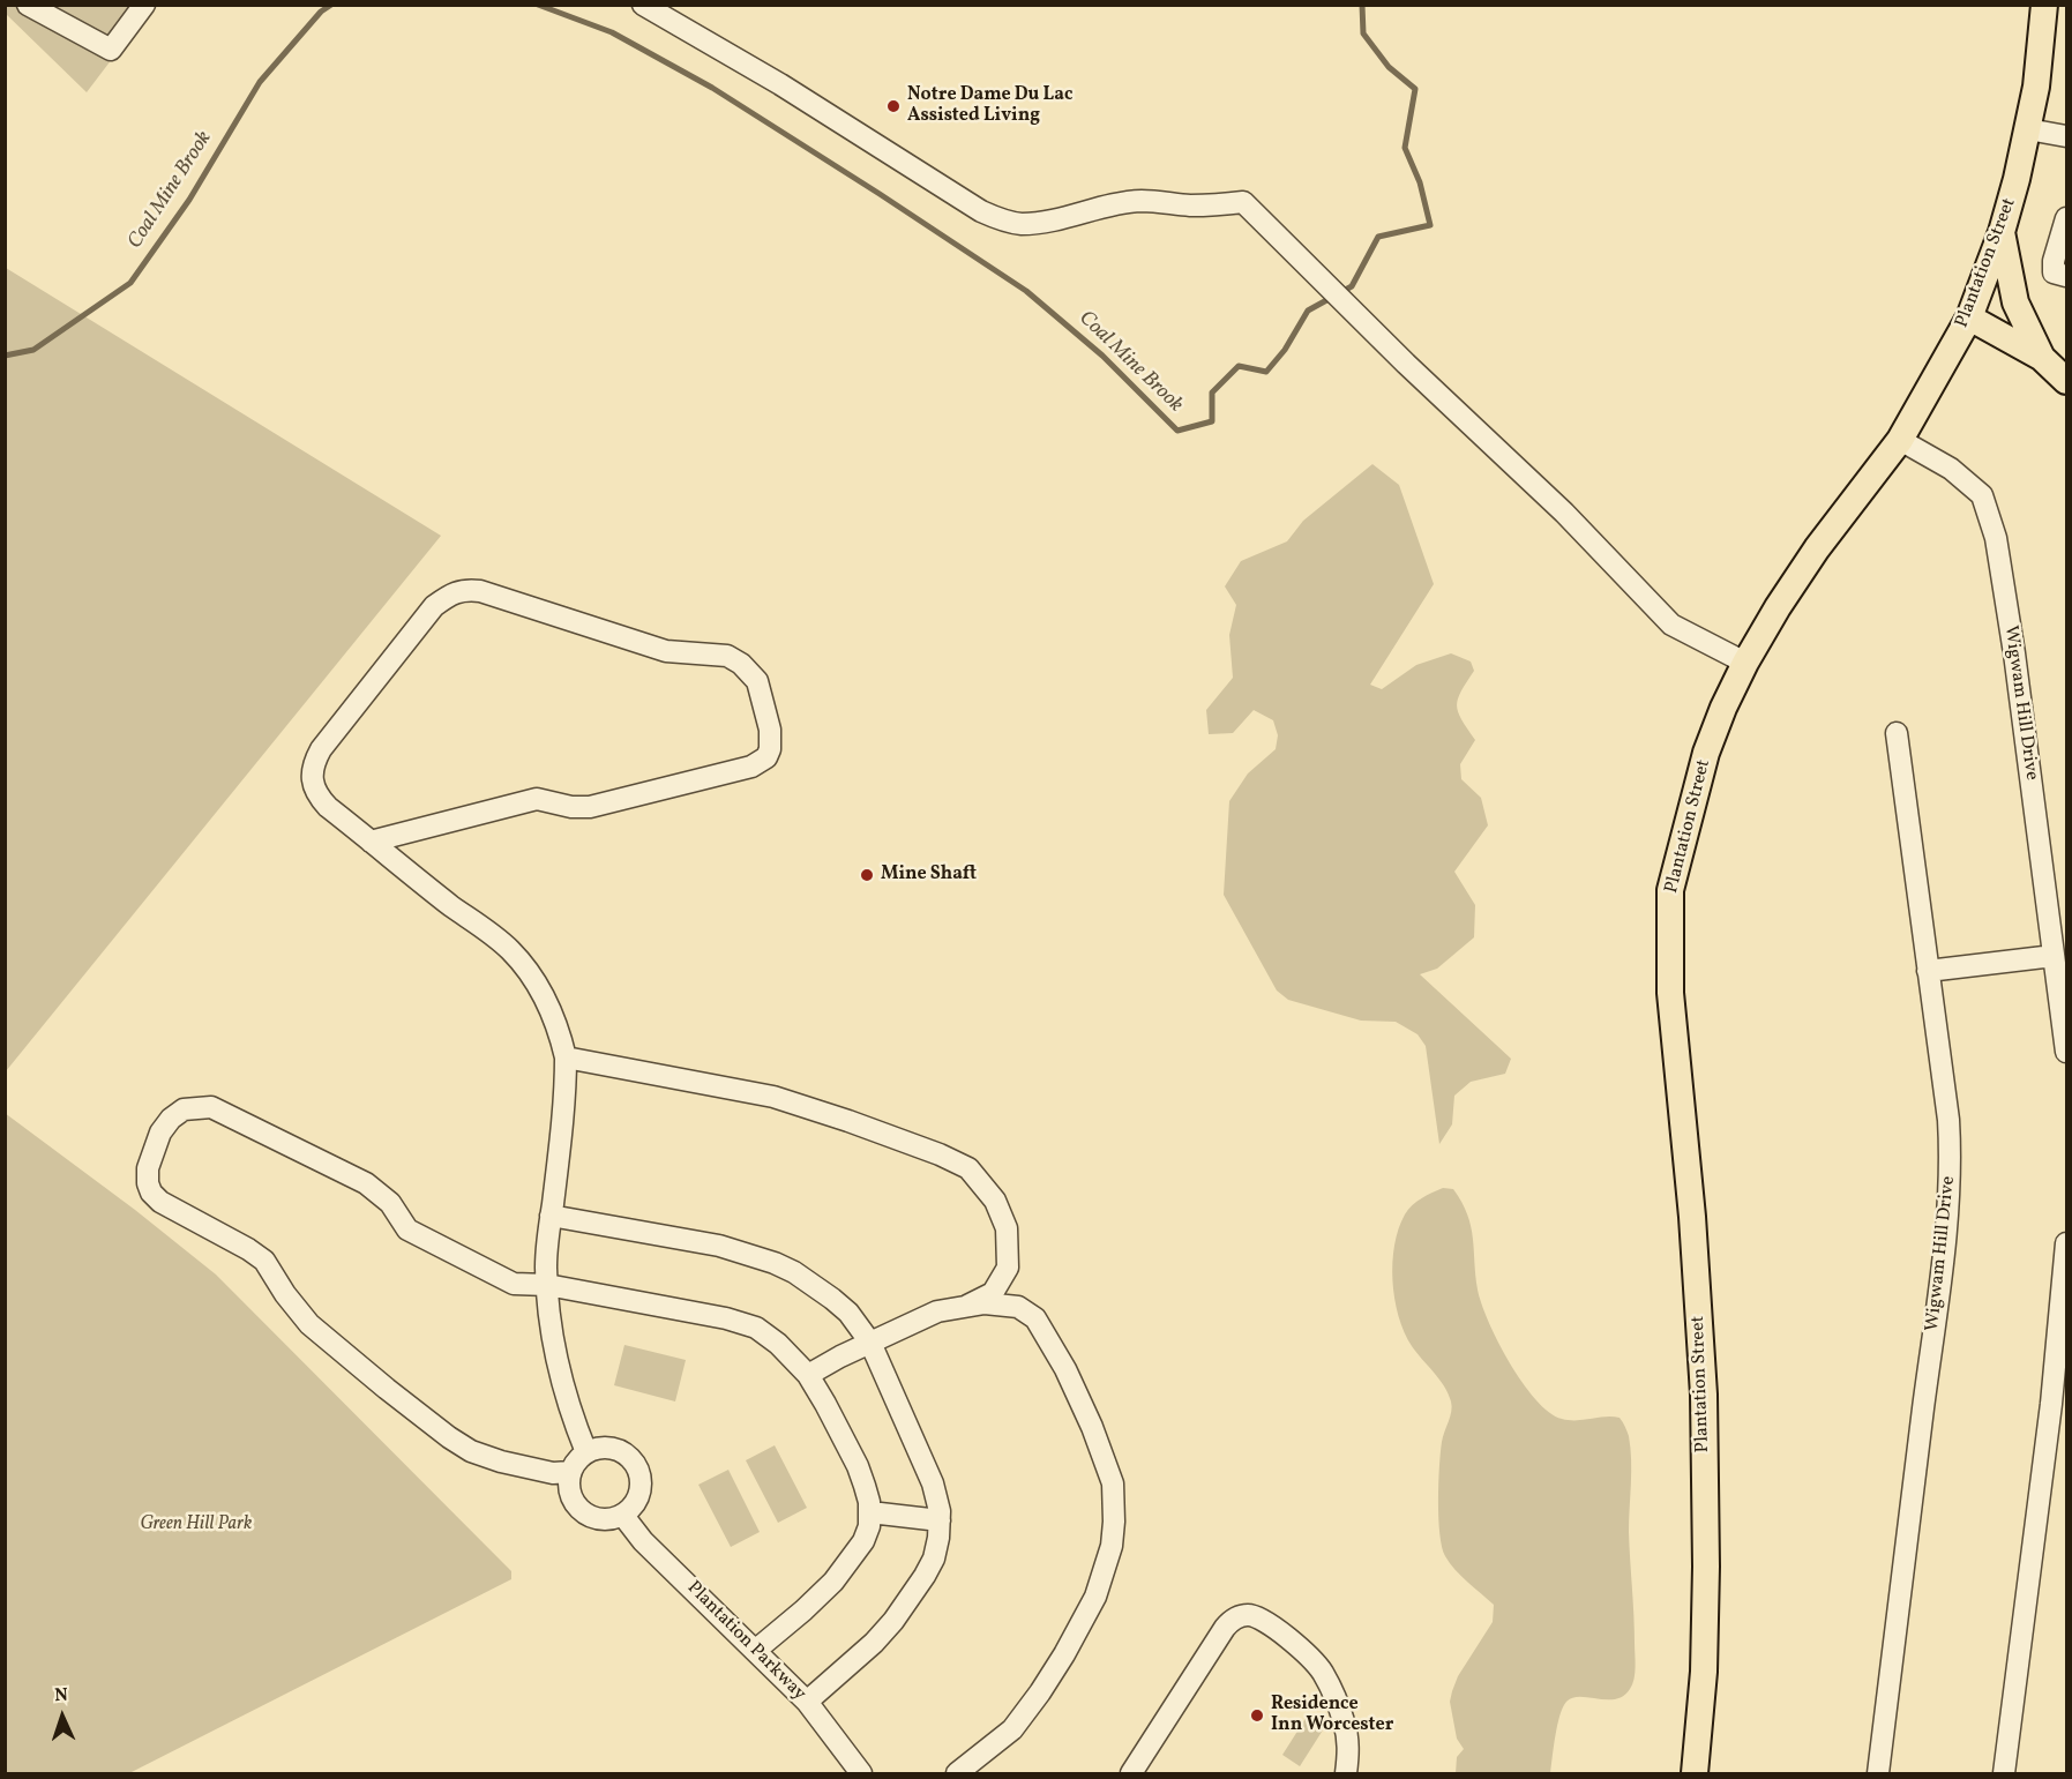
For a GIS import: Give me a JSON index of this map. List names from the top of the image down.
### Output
{
  "streets": {
    "main road": ["Plantation Street"],
    "street": ["Wigwam Hill Drive", "Plantation Parkway"]
  },
  "crossings": [
    ["Plantation Street", "Wigwam Hill Drive"]
  ],
  "water": ["Coal Mine Brook"],
  "parks": ["Green Hill Park"],
  "places": ["Notre Dame Du Lac Assisted Living", "Mine Shaft", "Residence Inn Worcester"],
  "north": "top"
}
